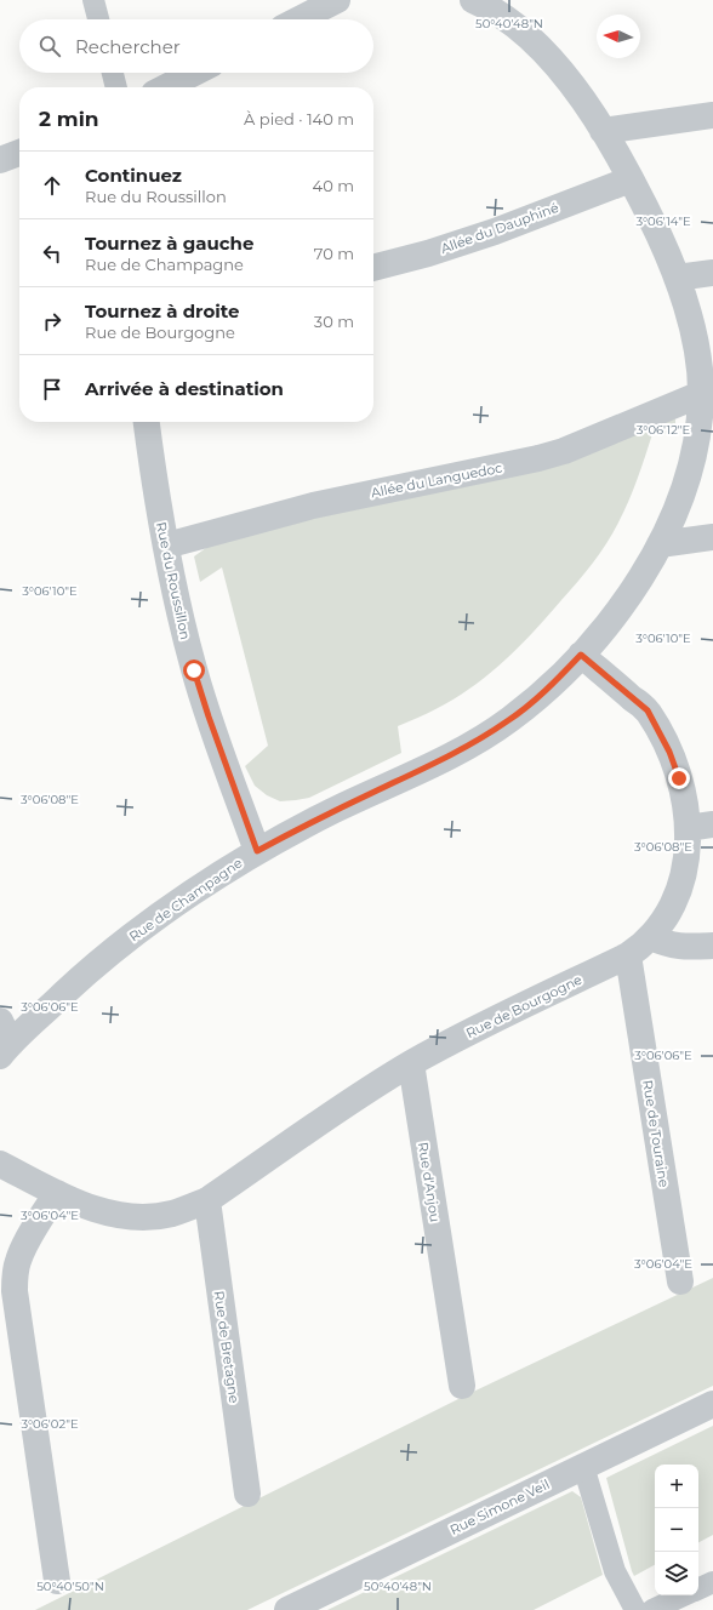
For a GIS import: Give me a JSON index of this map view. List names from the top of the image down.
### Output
{
  "streets": {
    "street": [
      "Allée du Dauphiné",
      "Allée du Languedoc",
      "Rue du Roussillon",
      "Rue de Champagne",
      "Rue de Bourgogne",
      "Rue de Touraine",
      "Rue d'Anjou",
      "Rue de Bretagne",
      "Rue Simone Veil"
    ]
  },
  "crossings": [
    ["Allée du Dauphiné", "Rue de Champagne"],
    ["Allée du Languedoc", "Rue du Roussillon"],
    ["Allée du Languedoc", "Rue de Champagne"],
    ["Rue du Roussillon", "Rue de Champagne"],
    ["Rue de Champagne", "Rue de Bourgogne"],
    ["Rue de Bourgogne", "Rue de Touraine"],
    ["Rue de Bourgogne", "Rue d'Anjou"],
    ["Rue de Bourgogne", "Rue de Bretagne"]
  ],
  "north": "left",
  "page": {
    "search": "Rechercher",
    "heading": ["2 min", "À pied · 140 m"],
    "list": [
      ["Continuez", "Rue du Roussillon", "40 m"],
      ["Tournez à gauche", "Rue de Champagne", "70 m"],
      ["Tournez à droite", "Rue de Bourgogne", "30 m"],
      "Arrivée à destination"
    ],
    "map_buttons": ["+", "−"]
  },
  "coordinates": [
    "50°40'48\"N",
    "3°06'14\"E",
    "3°06'12\"E",
    "3°06'10\"E",
    "3°06'08\"E",
    "3°06'06\"E",
    "3°06'04\"E",
    "3°06'02\"E",
    "50°40'50\"N"
  ]
}
